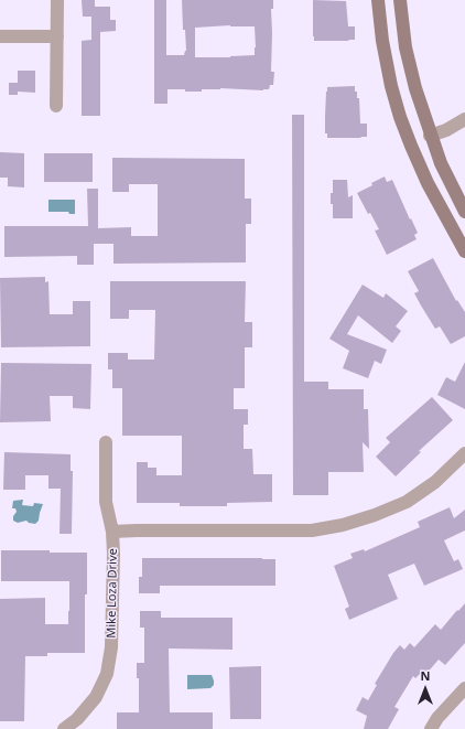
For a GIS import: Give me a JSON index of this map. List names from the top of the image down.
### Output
{
  "streets": {
    "street": ["Mike Loza Drive"]
  },
  "north": "top"
}
